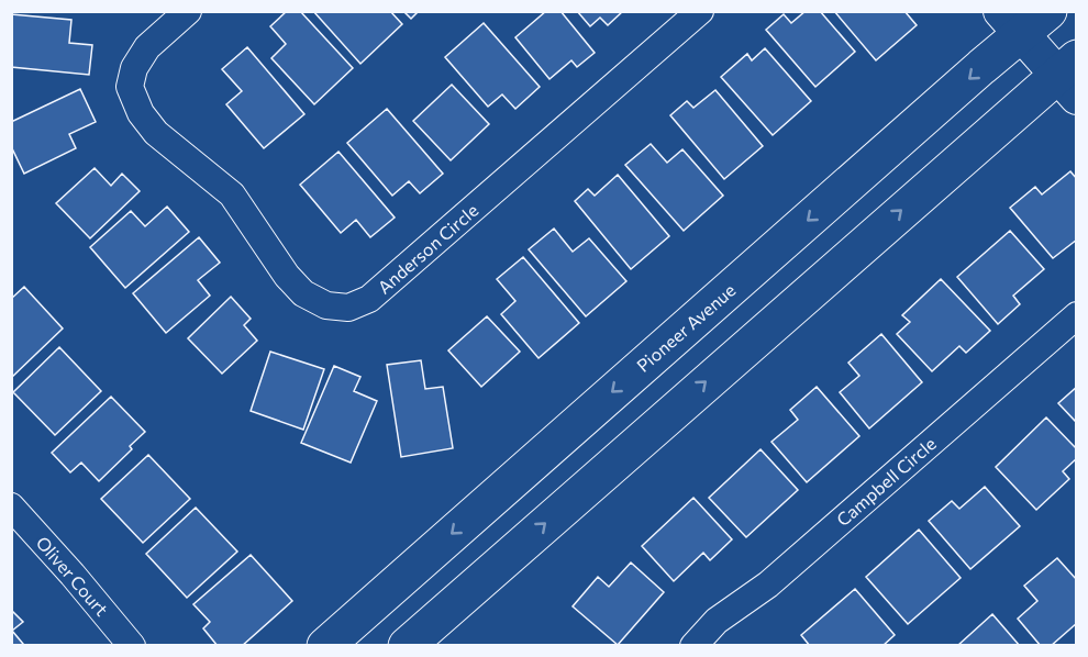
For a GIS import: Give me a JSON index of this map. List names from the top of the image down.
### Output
{
  "streets": {
    "main road": ["Pioneer Avenue"],
    "street": ["Anderson Circle", "Campbell Circle", "Oliver Court"]
  }
}
